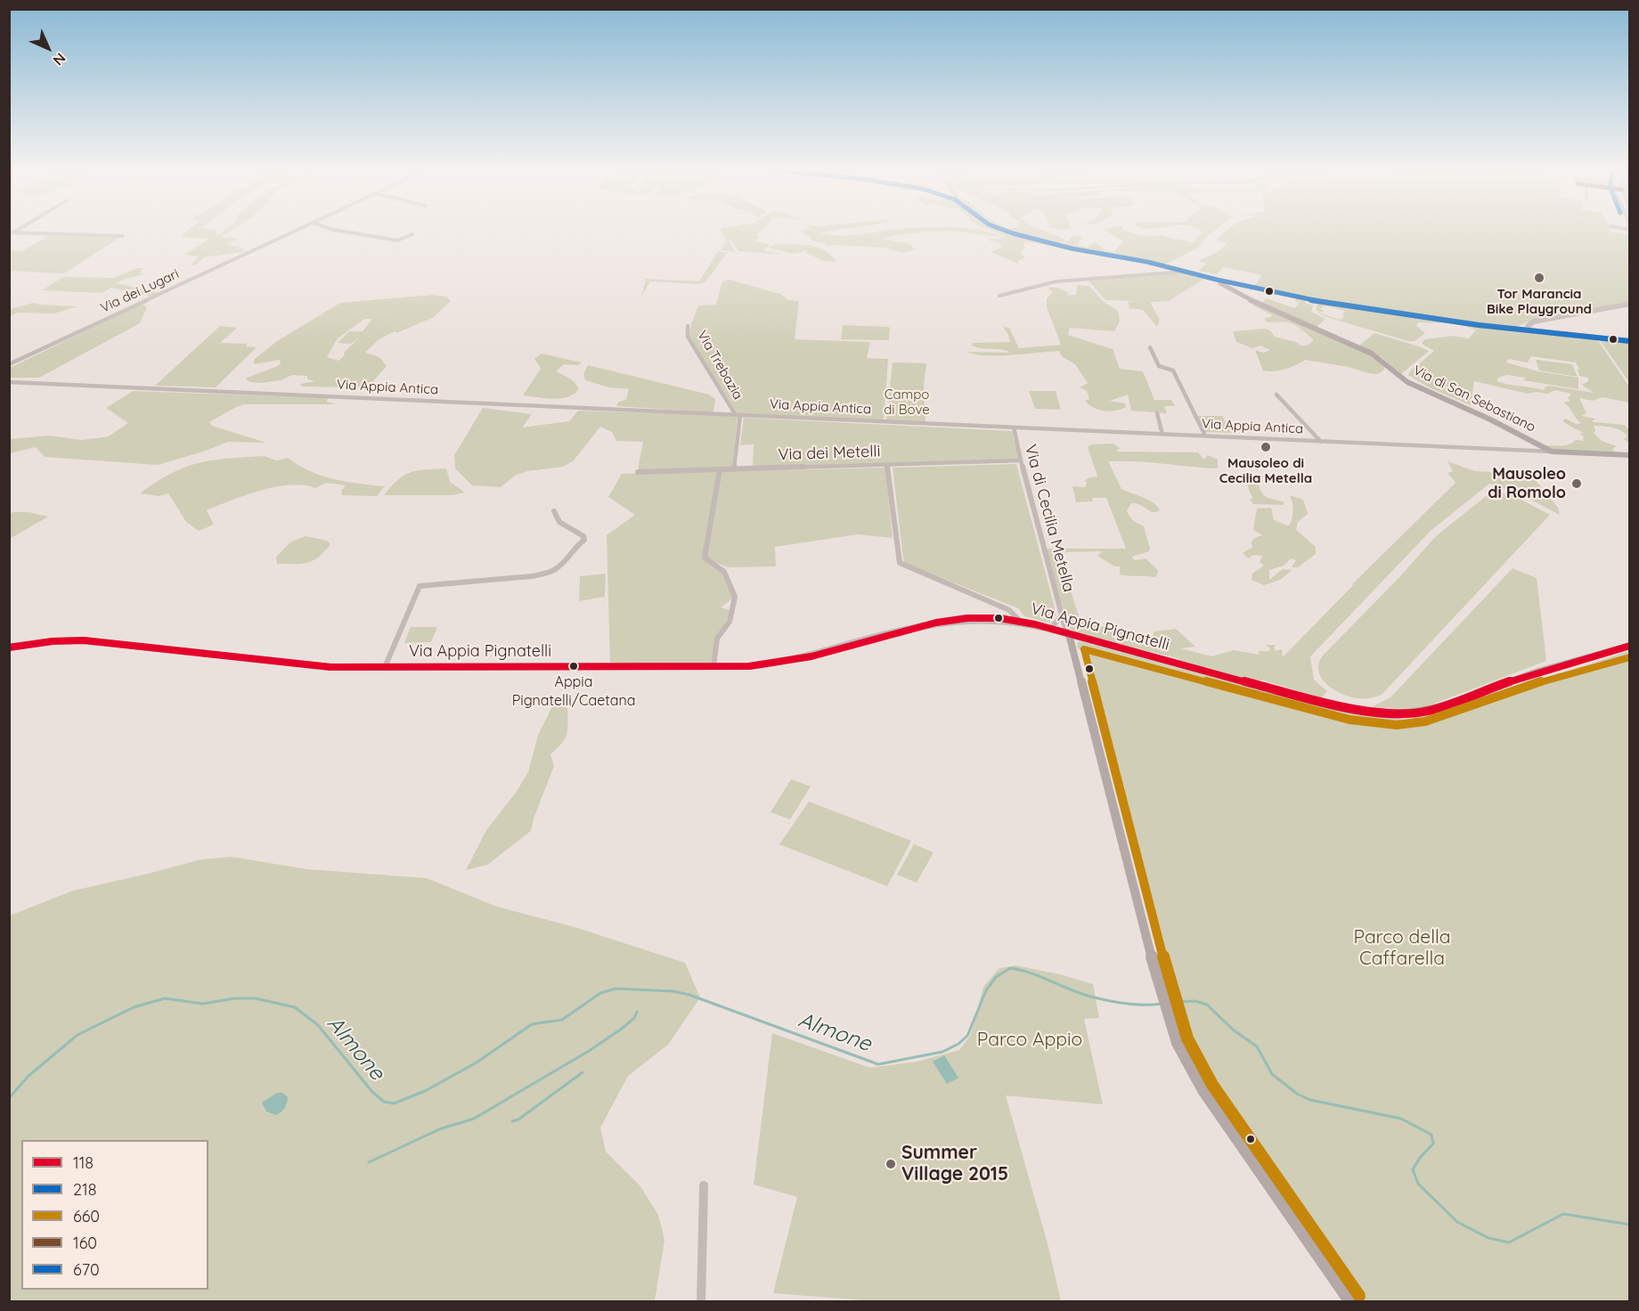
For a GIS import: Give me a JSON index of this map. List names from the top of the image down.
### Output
{
  "streets": {
    "main road": ["Via Appia Antica", "Via di San Sebastiano", "Via Appia Pignatelli"],
    "street": [
      "Via dei Lugari",
      "Via Trebazia",
      "Via dei Metelli",
      "Via di Cecilia Metella"
    ]
  },
  "crossings": [
    ["Via Trebazia", "Via Appia Antica"],
    ["Via Appia Antica", "Via di San Sebastiano"],
    ["Via Appia Antica", "Via di Cecilia Metella"],
    ["Via dei Metelli", "Via di Cecilia Metella"],
    ["Via di Cecilia Metella", "Via Appia Pignatelli"]
  ],
  "water": ["Almone"],
  "parks": ["Campo di Bove", "Parco della Caffarella", "Parco Appio"],
  "places": [
    "Tor Marancia Bike Playground",
    "Mausoleo di Cecilia Metella",
    "Mausoleo di Romolo",
    "Appia Pignatelli/Caetana",
    "Summer Village 2015"
  ],
  "lines": ["transit line 218", "transit line 118", "transit line 660"],
  "legend": [
    "118",
    "218",
    "660",
    "160",
    "670"
  ],
  "north": "bottom right"
}
